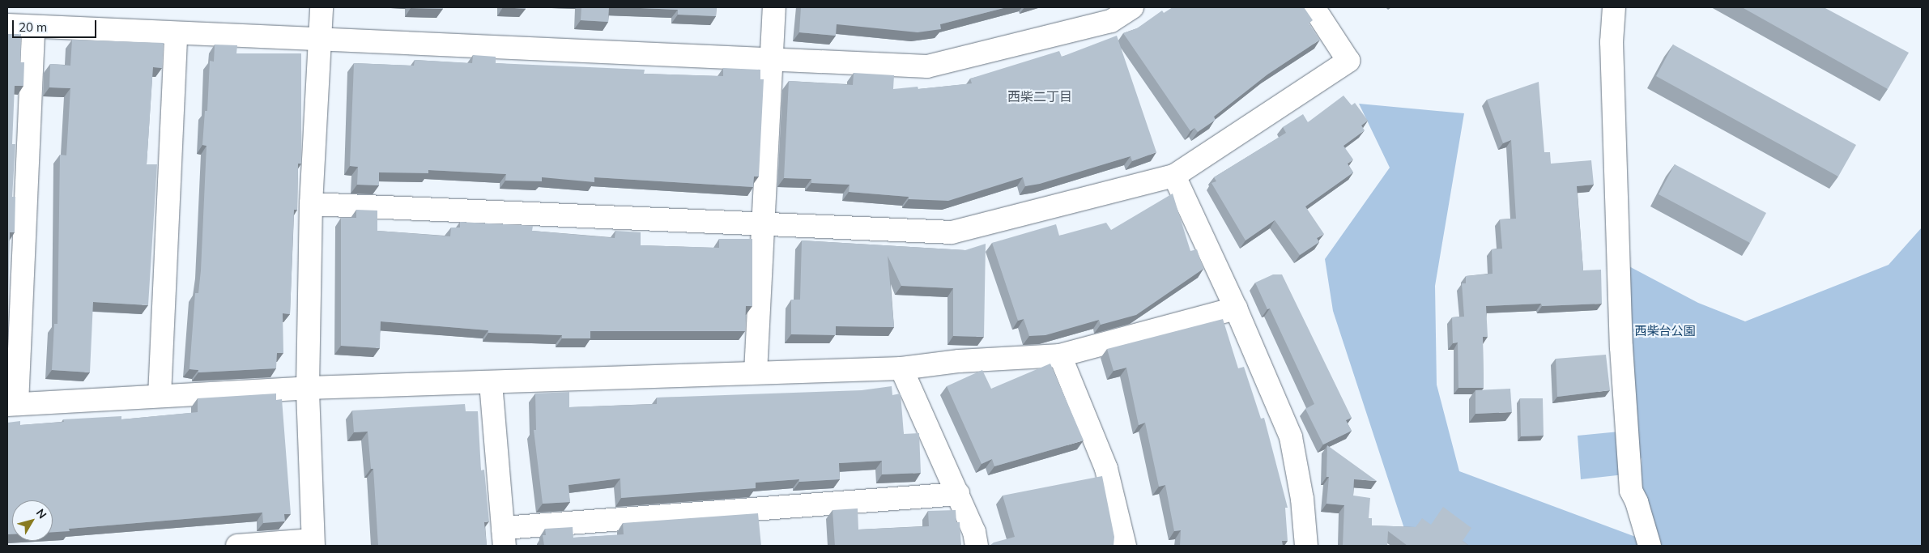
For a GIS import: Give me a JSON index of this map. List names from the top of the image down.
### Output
{
  "districts": ["西柴二丁目"],
  "parks": ["西柴台公園"],
  "scale_bar": "20 m",
  "north": "top right"
}
